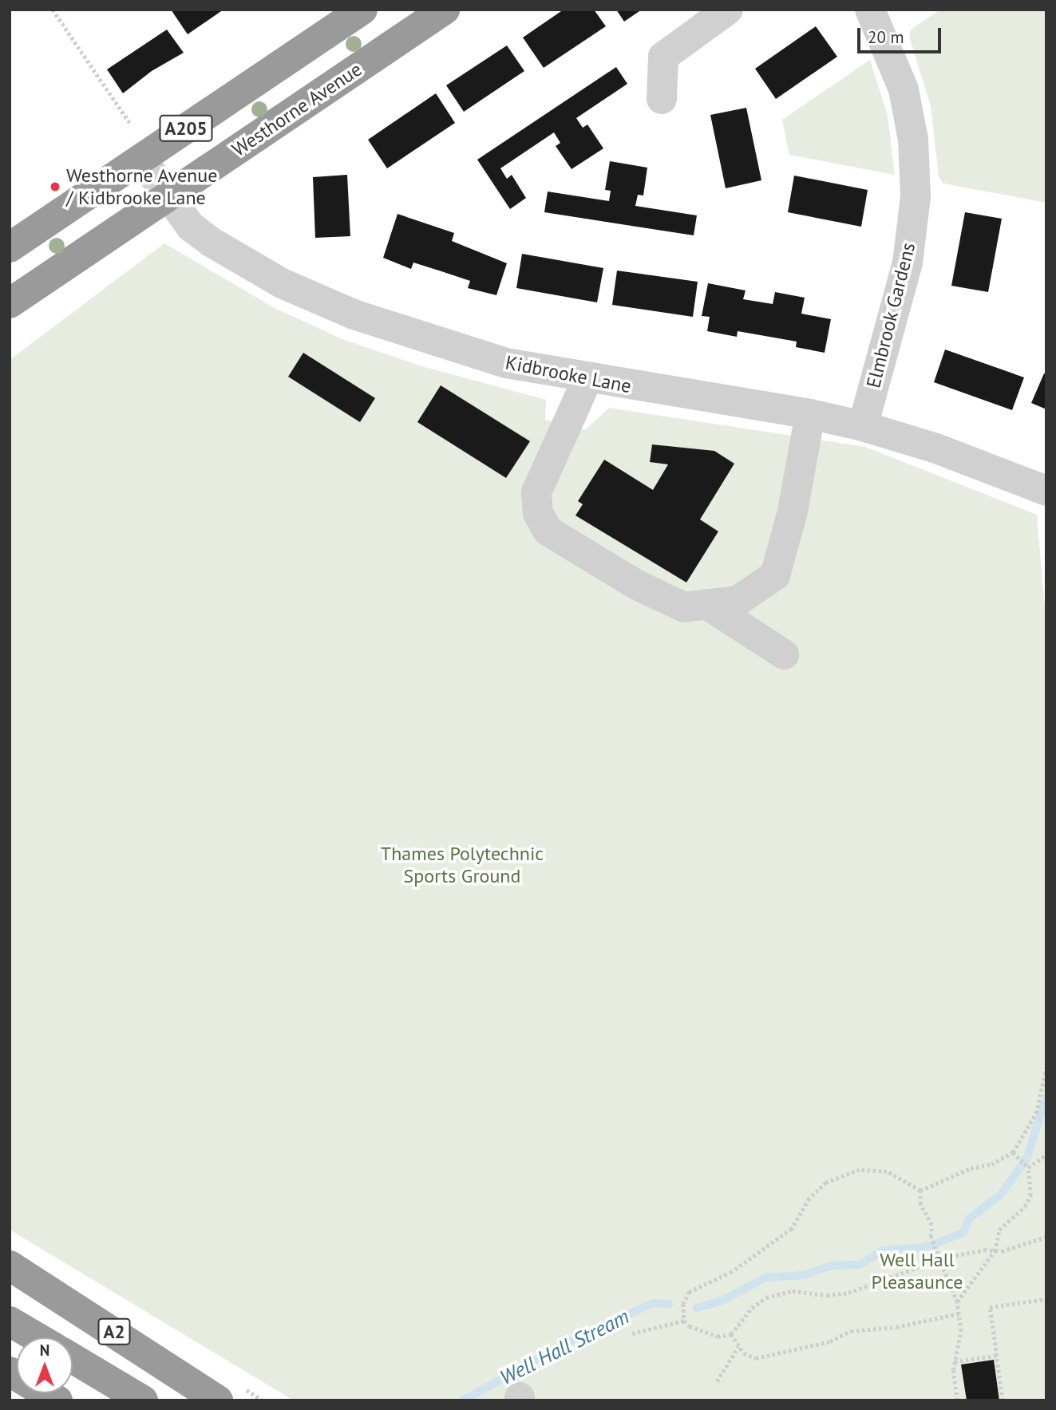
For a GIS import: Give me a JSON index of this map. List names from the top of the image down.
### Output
{
  "streets": {
    "highway": ["Westhorne Avenue", "A205", "A2"],
    "street": ["Elmbrook Gardens", "Kidbrooke Lane"]
  },
  "crossings": [
    ["Westhorne Avenue", "Kidbrooke Lane"],
    ["A205", "Kidbrooke Lane"],
    ["Elmbrook Gardens", "Kidbrooke Lane"]
  ],
  "water": ["Well Hall Stream"],
  "parks": ["Thames Polytechnic Sports Ground", "Well Hall Pleasaunce"],
  "places": ["Westhorne Avenue / Kidbrooke Lane"],
  "scale_bar": "20 m",
  "north": "top"
}
